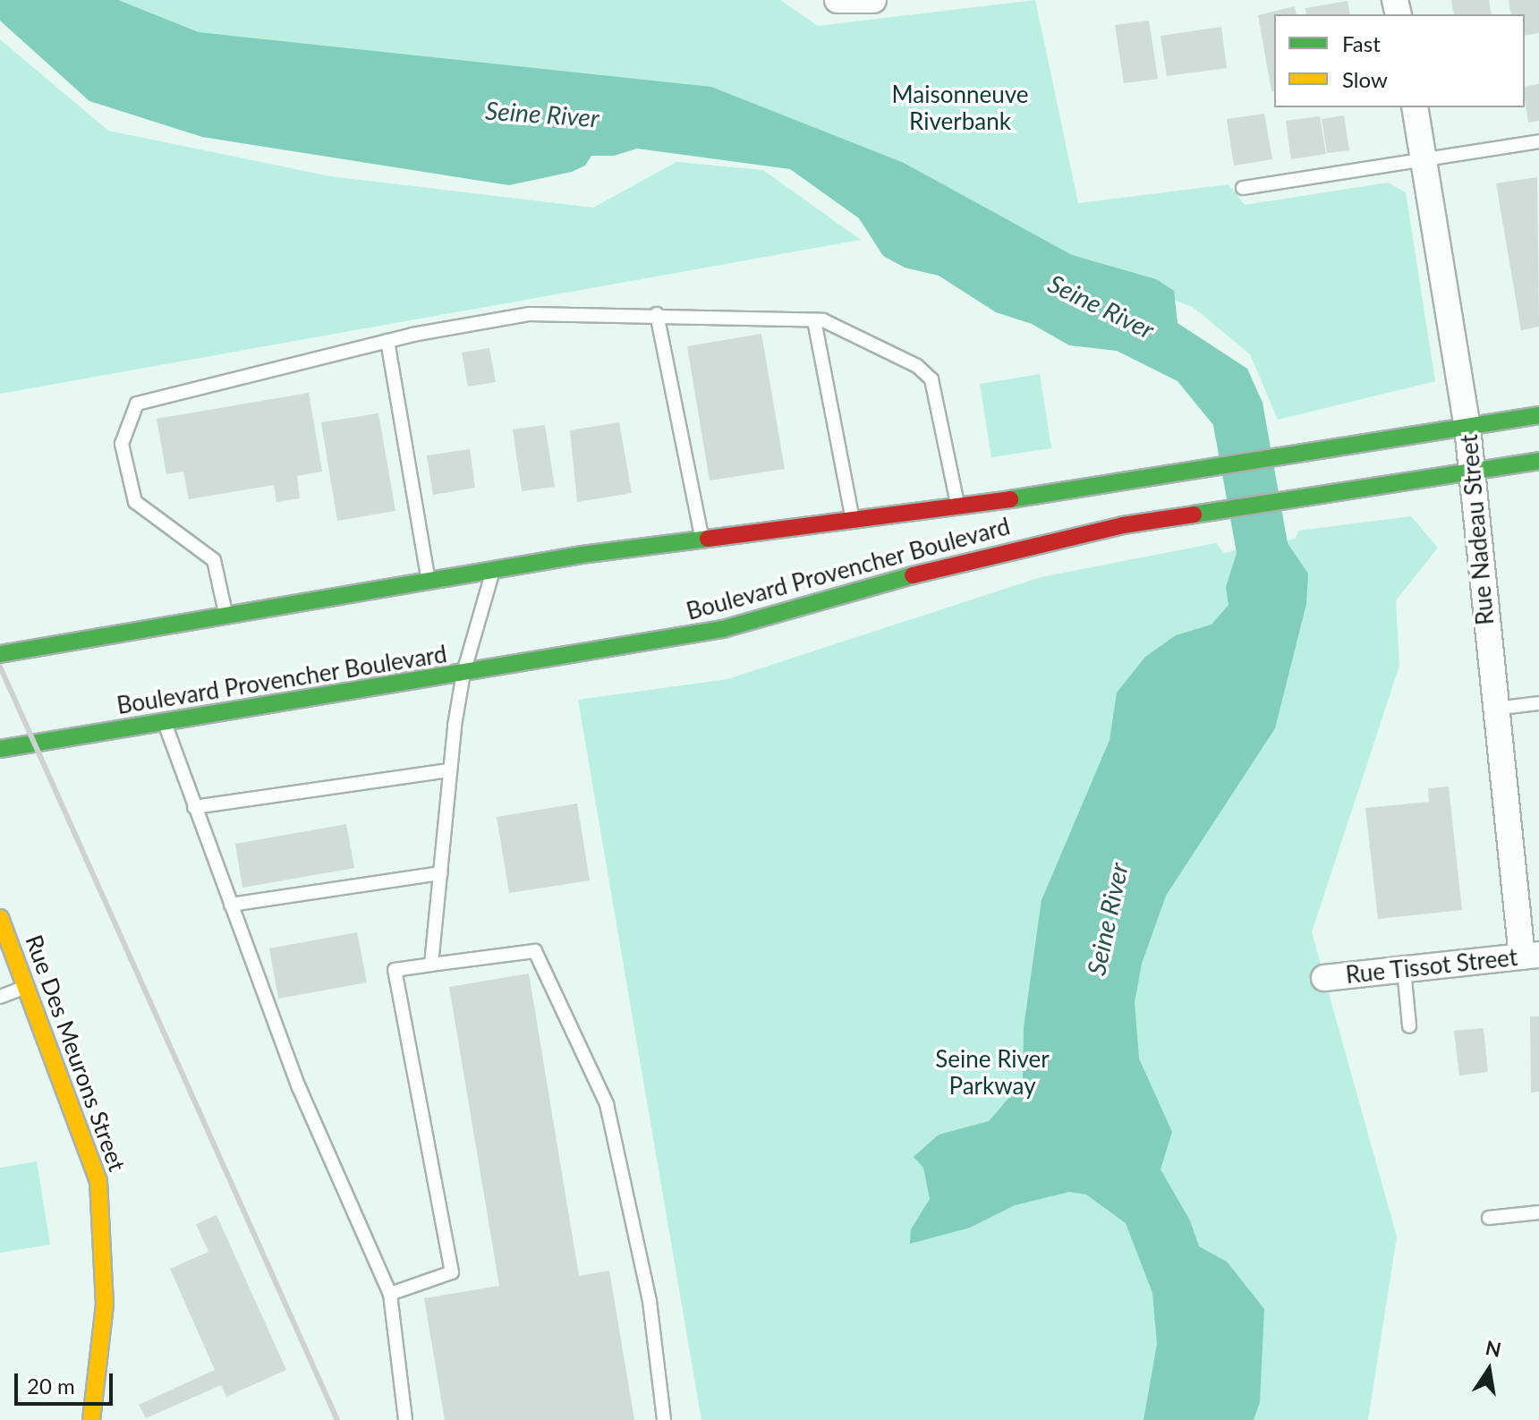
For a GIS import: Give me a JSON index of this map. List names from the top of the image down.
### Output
{
  "streets": {
    "main road": ["Boulevard Provencher Boulevard", "Rue Des Meurons Street"],
    "street": ["Rue Nadeau Street", "Rue Tissot Street"]
  },
  "crossings": [
    ["Rue Nadeau Street", "Boulevard Provencher Boulevard"],
    ["Rue Nadeau Street", "Rue Tissot Street"]
  ],
  "water": ["Seine River"],
  "parks": ["Maisonneuve Riverbank", "Seine River Parkway"],
  "legend": ["Fast", "Slow"],
  "scale_bar": "20 m",
  "north": "top"
}
